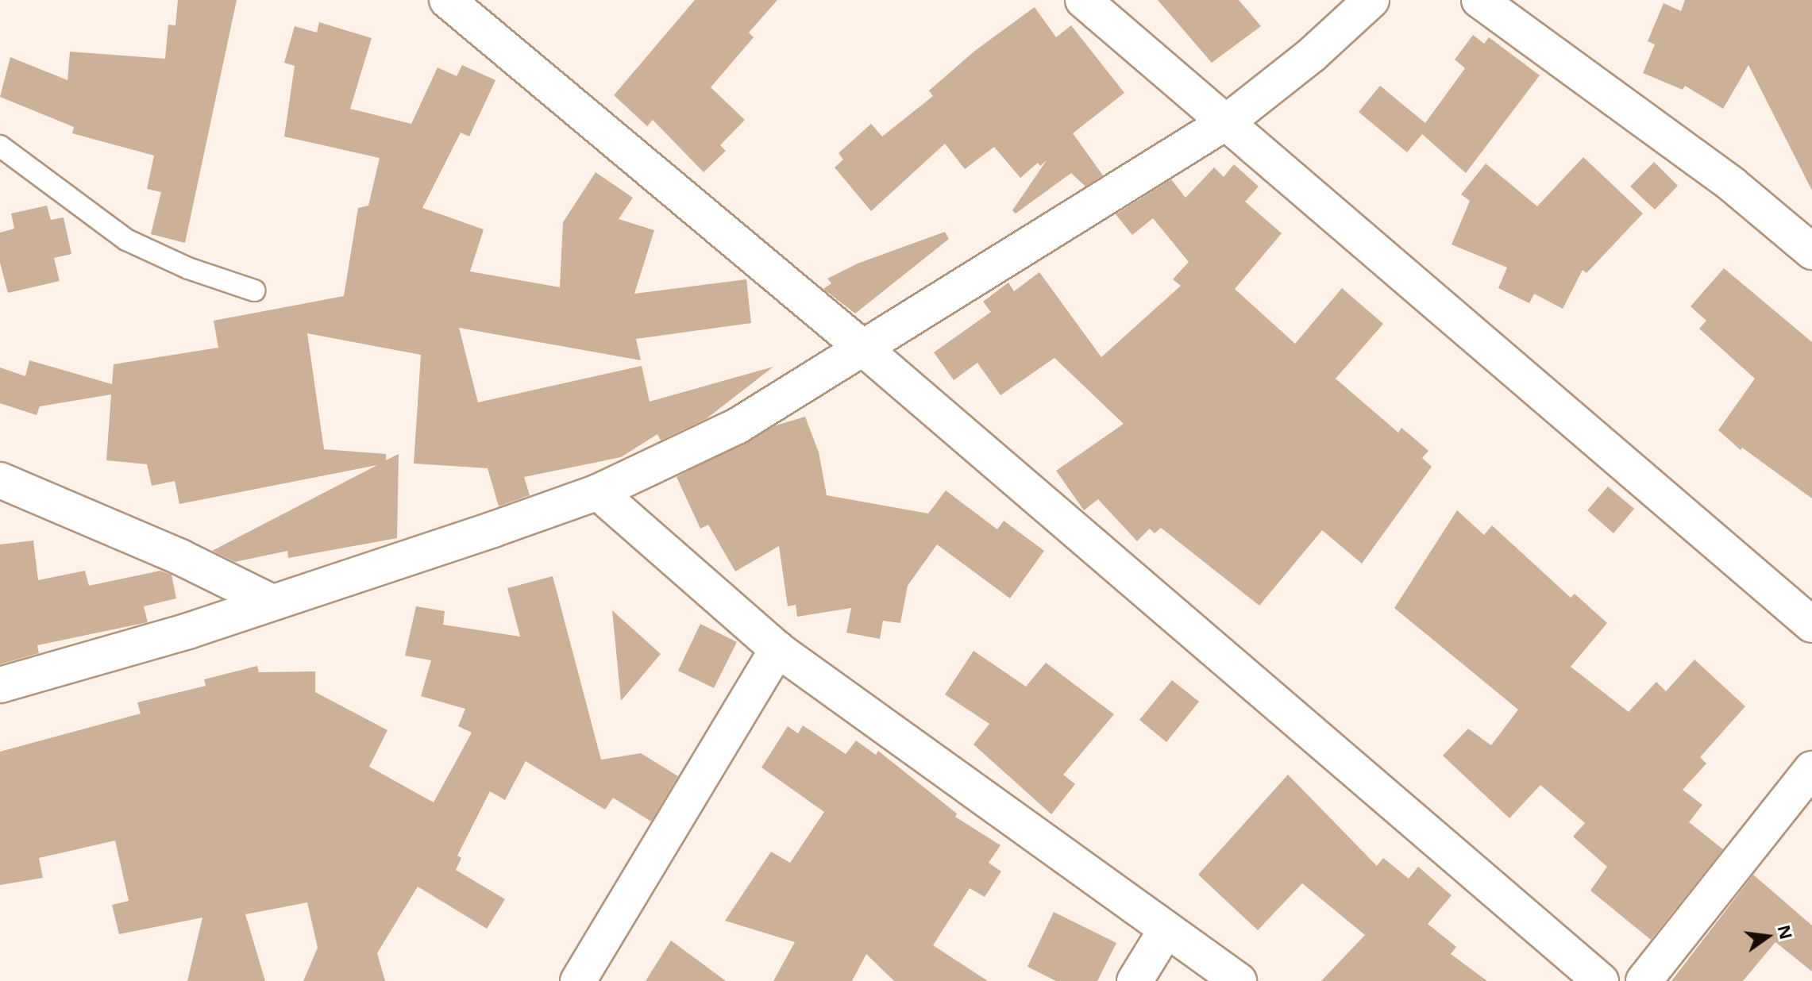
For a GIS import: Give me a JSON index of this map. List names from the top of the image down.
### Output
{
  "north": "right"
}
